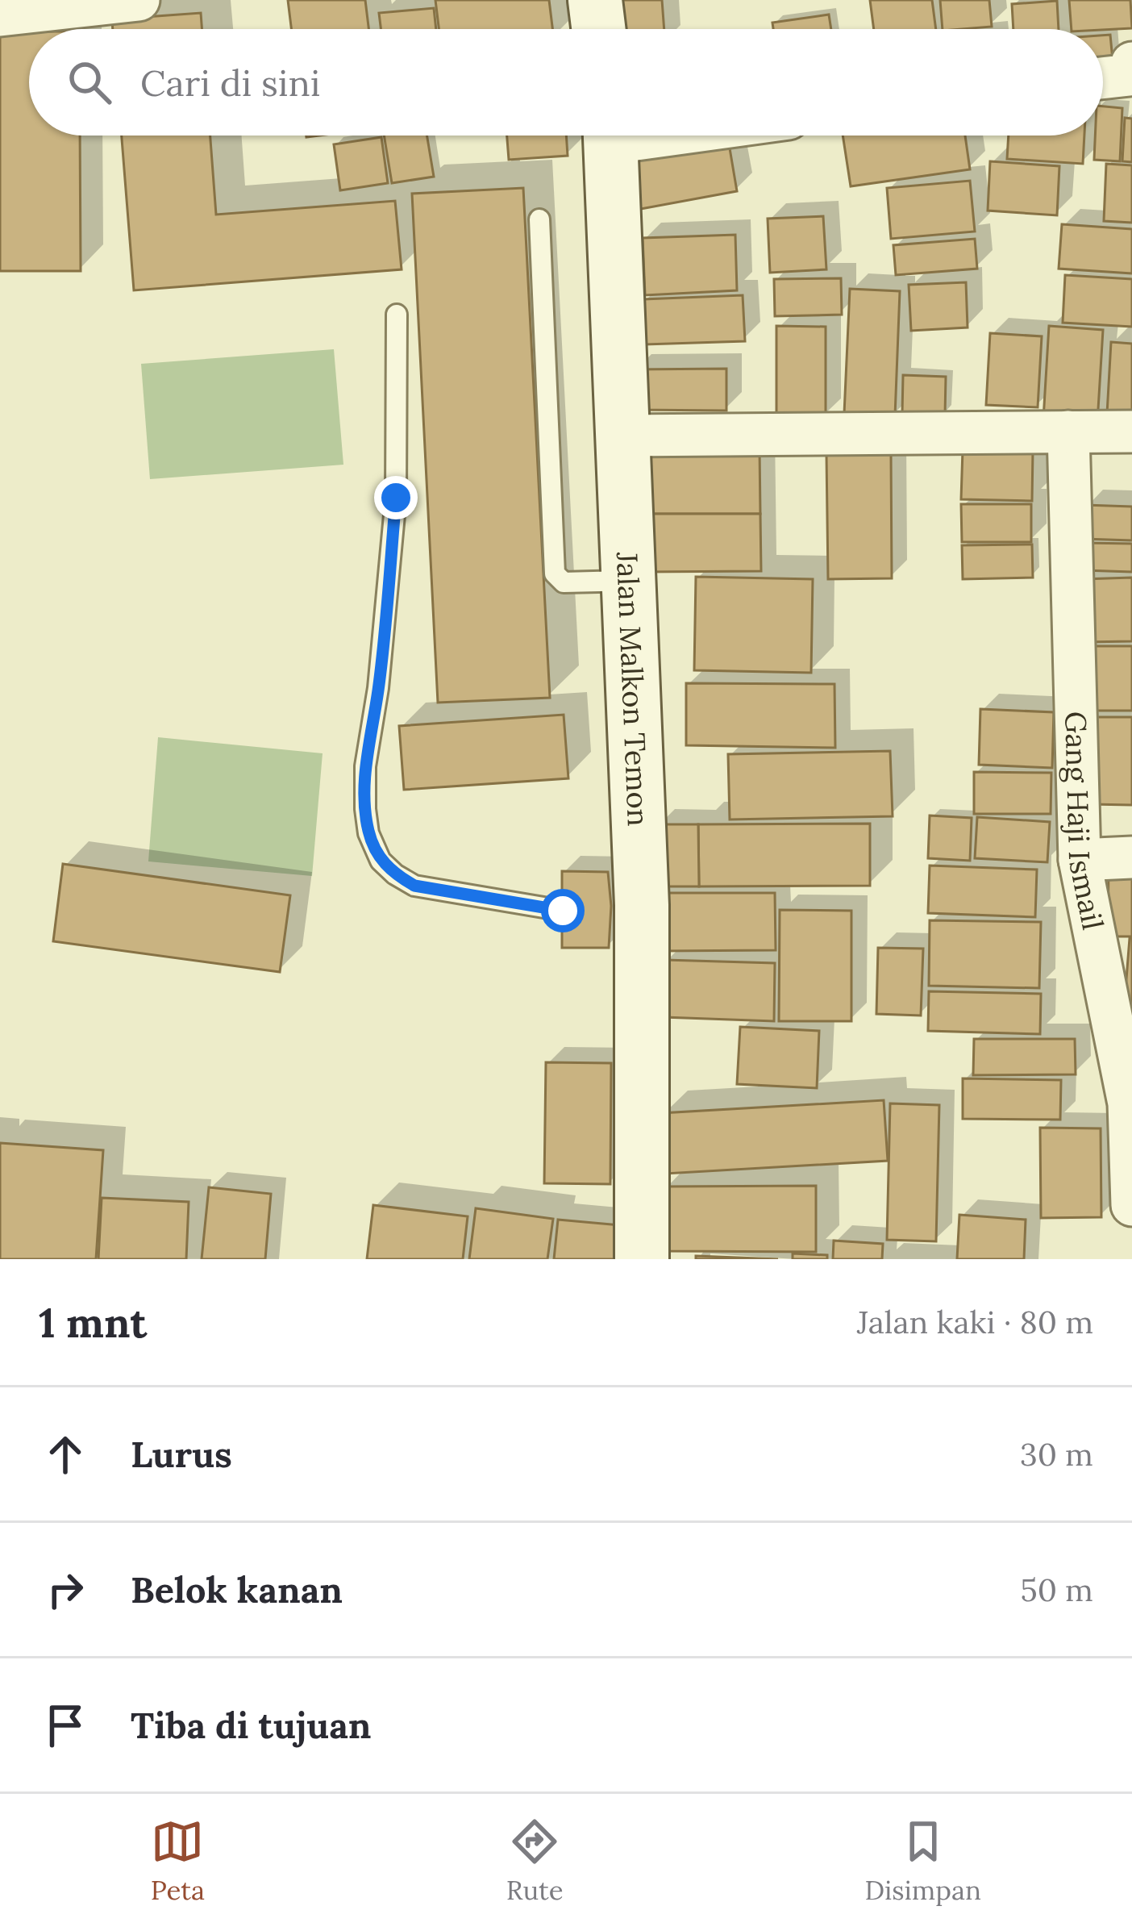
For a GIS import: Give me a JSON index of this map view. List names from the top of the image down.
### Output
{
  "streets": {
    "street": ["Jalan Malkon Temon", "Gang Haji Ismail"]
  },
  "page": {
    "search": "Cari di sini",
    "heading": ["1 mnt", "Jalan kaki · 80 m"],
    "list": [
      ["Lurus", "30 m"],
      ["Belok kanan", "50 m"],
      "Tiba di tujuan"
    ],
    "nav": ["Peta", "Rute", "Disimpan"]
  }
}
